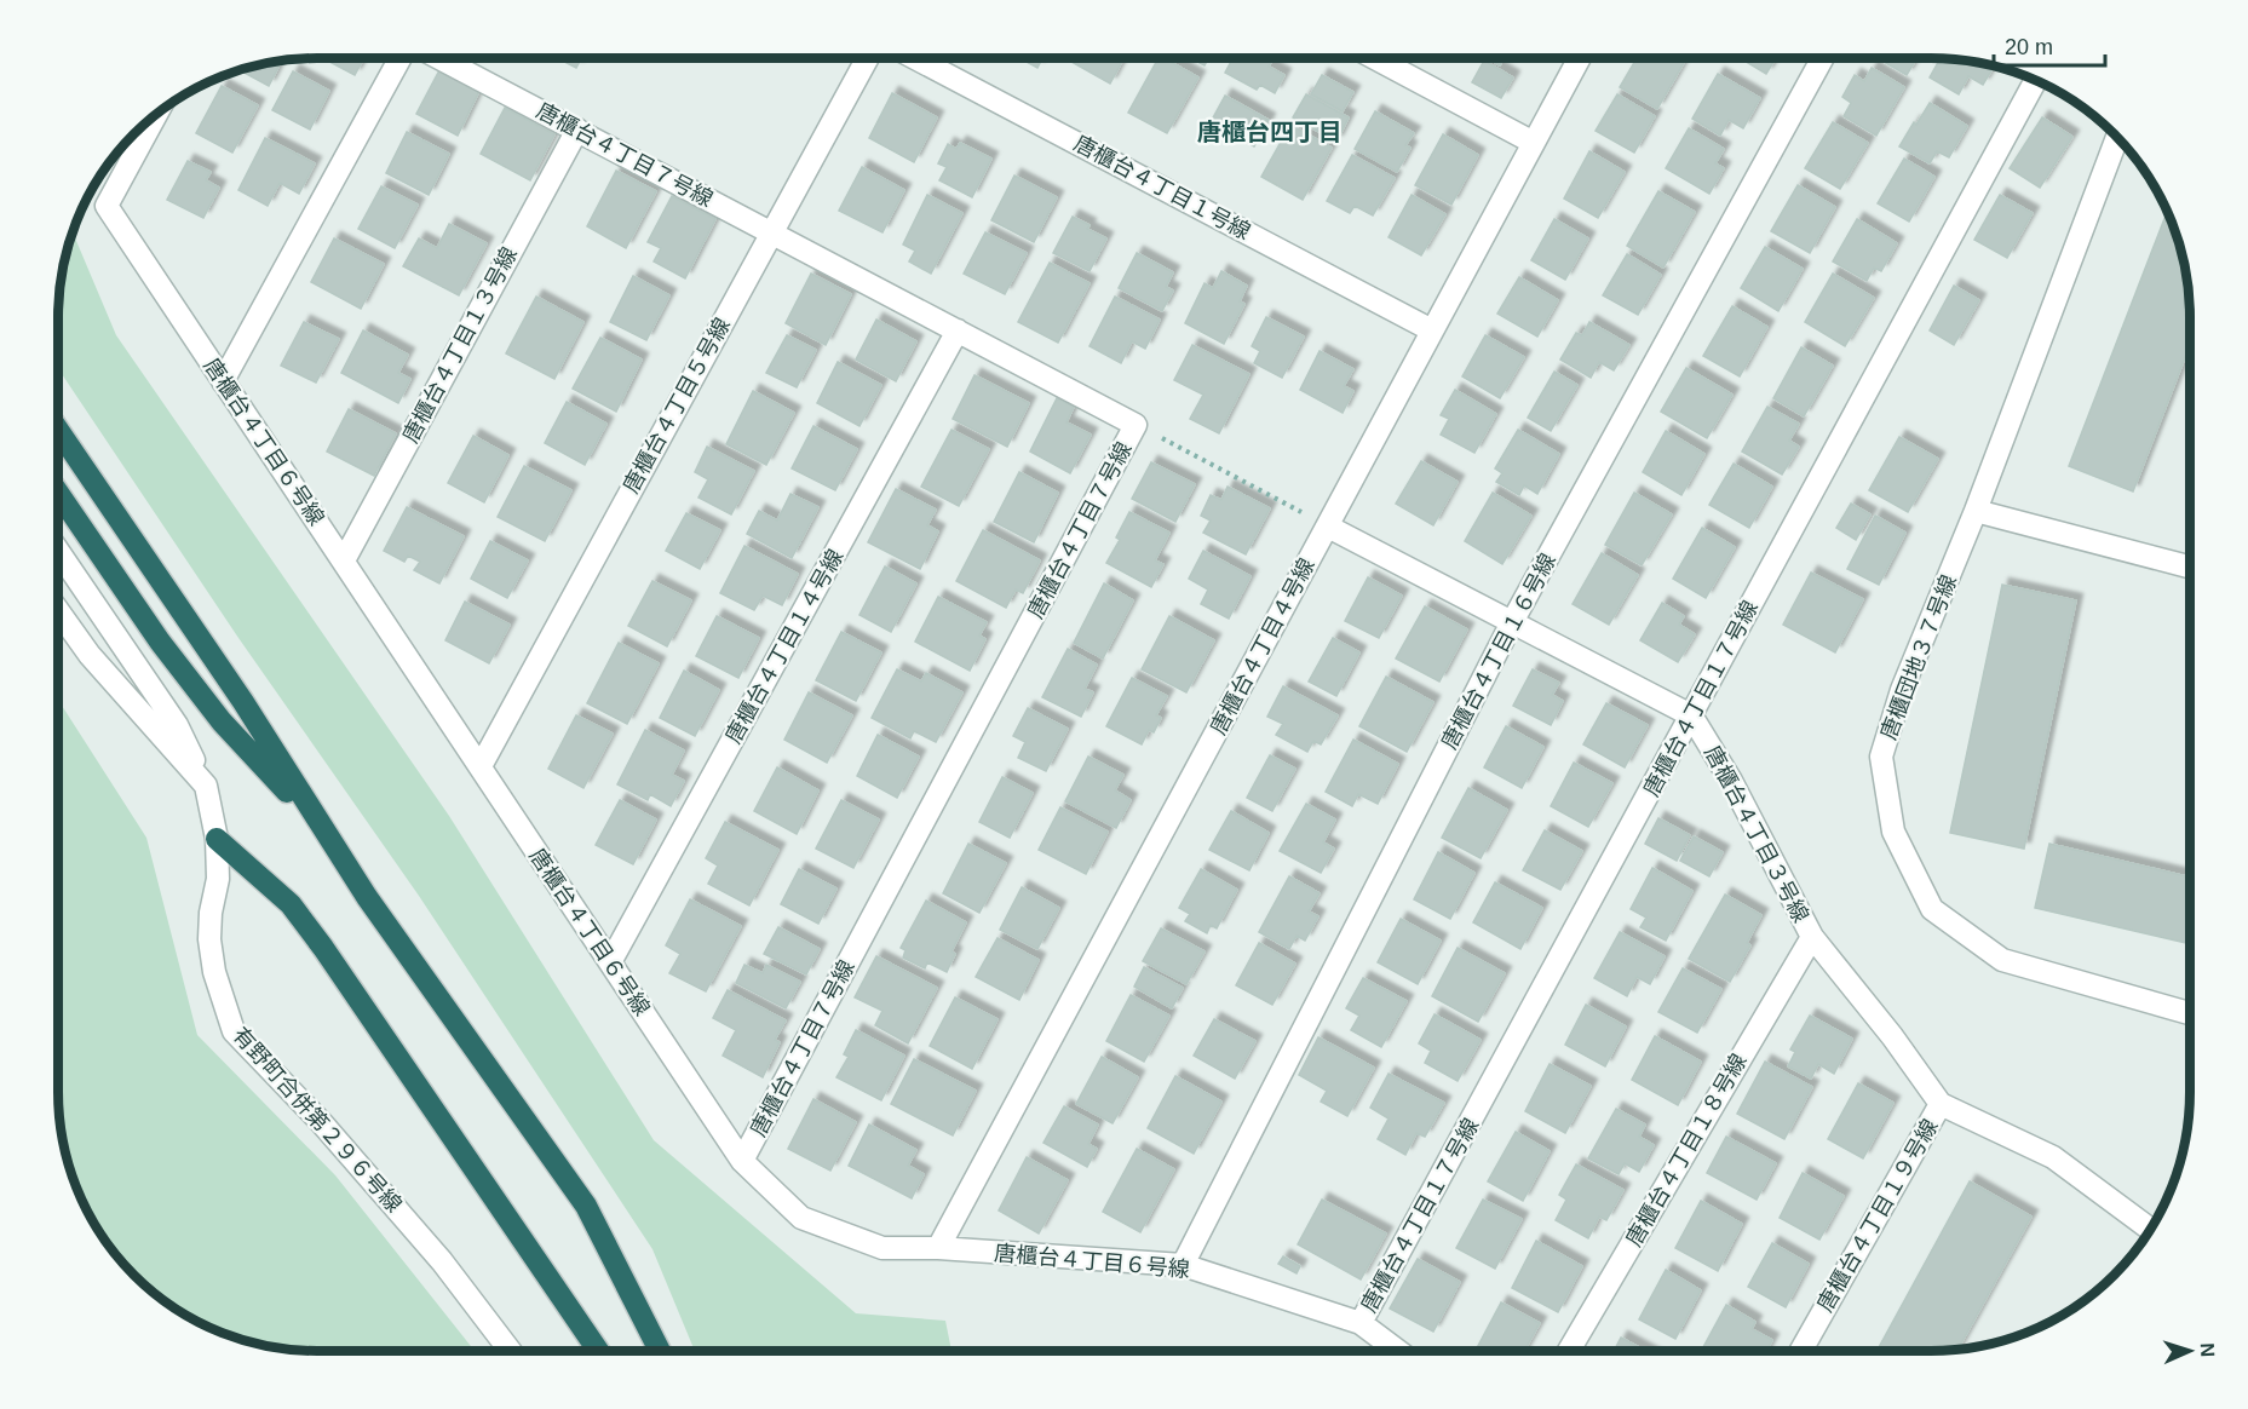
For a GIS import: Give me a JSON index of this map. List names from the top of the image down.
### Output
{
  "streets": {
    "street": [
      "唐櫃台４丁目７号線",
      "唐櫃台４丁目１号線",
      "唐櫃台４丁目１３号線",
      "唐櫃台４丁目５号線",
      "唐櫃台４丁目６号線",
      "唐櫃台４丁目１４号線",
      "唐櫃台４丁目４号線",
      "唐櫃台４丁目１６号線",
      "唐櫃団地３７号線",
      "唐櫃台４丁目１７号線",
      "唐櫃台４丁目３号線",
      "有野町合併第２９６号線",
      "唐櫃台４丁目１８号線",
      "唐櫃台４丁目１９号線"
    ]
  },
  "crossings": [
    ["唐櫃台４丁目７号線", "唐櫃台４丁目１３号線"],
    ["唐櫃台４丁目７号線", "唐櫃台４丁目５号線"],
    ["唐櫃台４丁目７号線", "唐櫃台４丁目６号線"],
    ["唐櫃台４丁目７号線", "唐櫃台４丁目１４号線"],
    ["唐櫃台４丁目１号線", "唐櫃台４丁目４号線"],
    ["唐櫃台４丁目１３号線", "唐櫃台４丁目６号線"],
    ["唐櫃台４丁目５号線", "唐櫃台４丁目６号線"],
    ["唐櫃台４丁目６号線", "唐櫃台４丁目１４号線"],
    ["唐櫃台４丁目６号線", "唐櫃台４丁目４号線"],
    ["唐櫃台４丁目６号線", "唐櫃台４丁目１６号線"],
    ["唐櫃台４丁目６号線", "唐櫃台４丁目１７号線"],
    ["唐櫃台４丁目１７号線", "唐櫃台４丁目３号線"],
    ["唐櫃台４丁目３号線", "唐櫃台４丁目１８号線"],
    ["唐櫃台４丁目３号線", "唐櫃台４丁目１９号線"]
  ],
  "districts": ["唐櫃台四丁目"],
  "scale_bar": "20 m",
  "north": "right"
}
